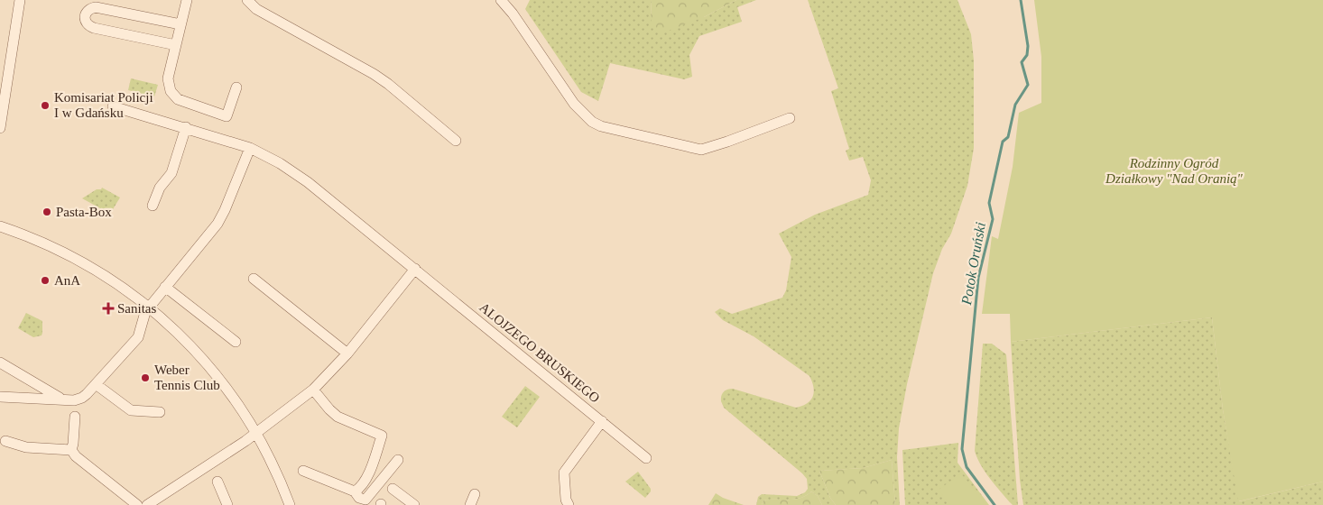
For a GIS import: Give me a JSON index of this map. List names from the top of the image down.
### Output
{
  "streets": {
    "street": ["ALOJZEGO BRUSKIEGO"]
  },
  "water": ["Potok Oruński"],
  "parks": ["Rodzinny Ogród Działkowy \"Nad Oranią\""],
  "places": {
    "other": [
      "Komisariat Policji I w Gdańsku",
      "Pasta-Box",
      "AnA",
      "Weber Tennis Club"
    ],
    "health": ["Sanitas"]
  }
}
